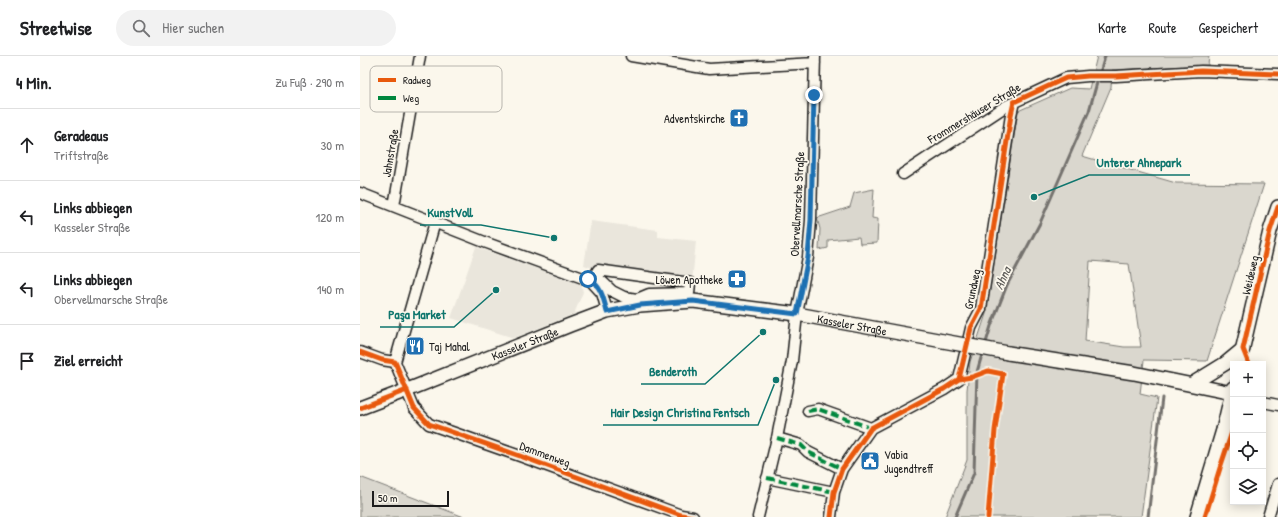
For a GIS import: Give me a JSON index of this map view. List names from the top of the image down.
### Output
{
  "streets": {
    "main road": ["Weideweg", "Kasseler Straße"],
    "street": [
      "Frommershäuser Straße",
      "Jahnstraße",
      "Obervellmarsche Straße",
      "Grundweg",
      "Dammenweg"
    ]
  },
  "crossings": [
    ["Frommershäuser Straße", "Grundweg"],
    ["Obervellmarsche Straße", "Kasseler Straße"],
    ["Kasseler Straße", "Dammenweg"]
  ],
  "water": ["Ahna"],
  "places": {
    "church": ["Adventskirche"],
    "other": [
      "Unterer Ahnepark",
      "KunstVoll",
      "Paşa Market",
      "Benderoth",
      "Hair Design Christina Fentsch"
    ],
    "pharmacy": ["Löwen Apotheke"],
    "restaurant": ["Taj Mahal"],
    "public building": ["Vabia Jugendtreff"]
  },
  "legend": ["Radweg", "Weg"],
  "scale_bar": "50 m",
  "page": {
    "header": "Streetwise",
    "search": "Hier suchen",
    "nav": ["Karte", "Route", "Gespeichert"],
    "heading": ["4 Min.", "Zu Fuß · 290 m"],
    "list": [
      ["Geradeaus", "Triftstraße", "30 m"],
      ["Links abbiegen", "Kasseler Straße", "120 m"],
      ["Links abbiegen", "Obervellmarsche Straße", "140 m"],
      "Ziel erreicht"
    ],
    "map_buttons": ["+", "−"],
    "scale": "50 m"
  }
}
